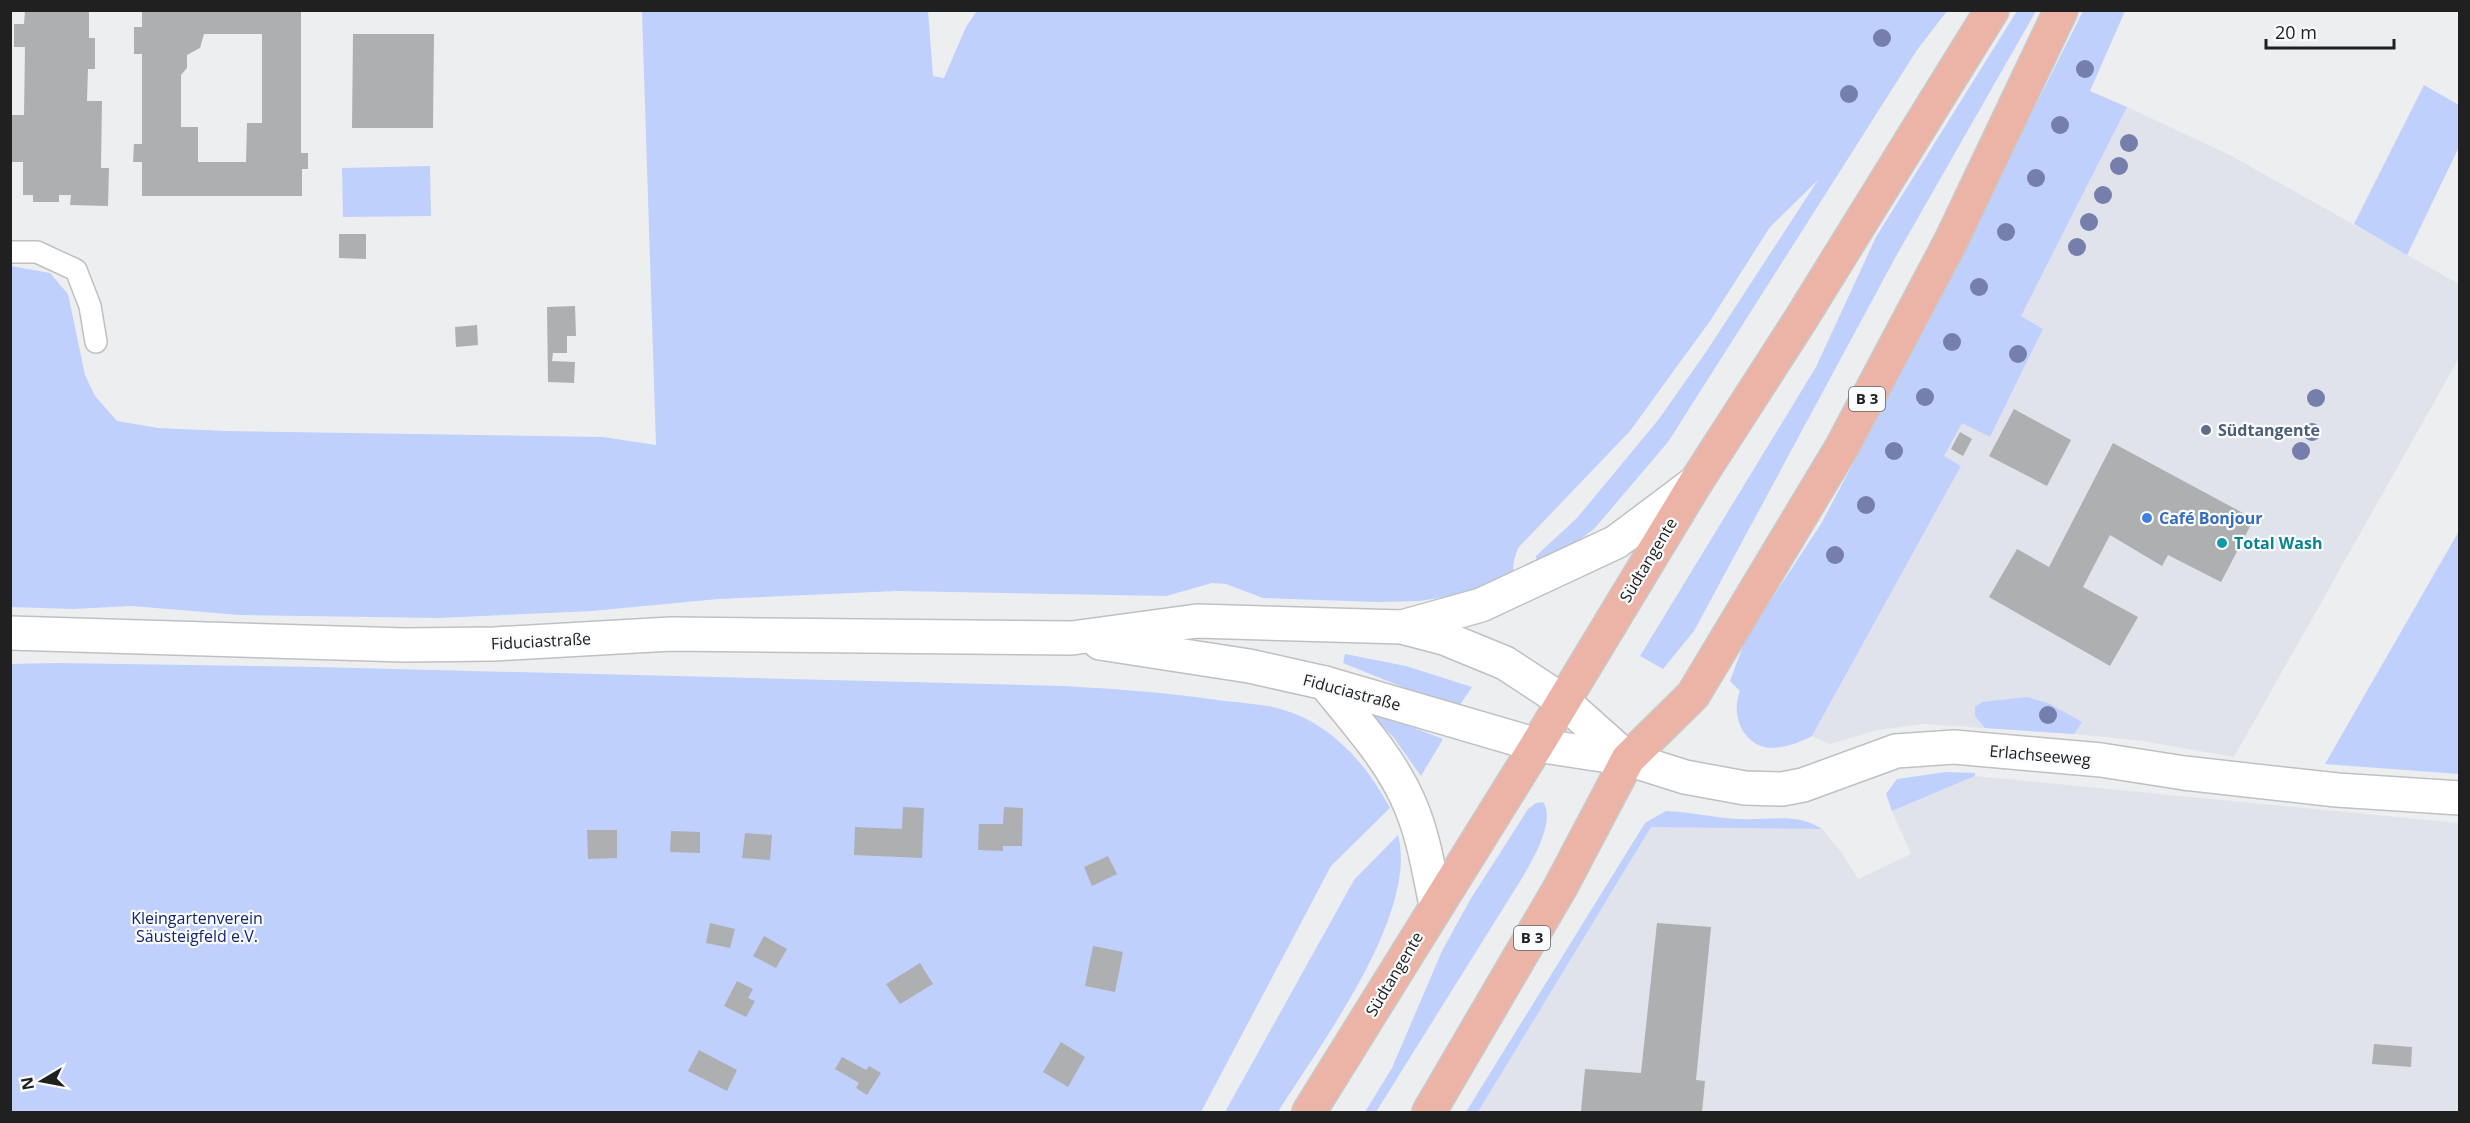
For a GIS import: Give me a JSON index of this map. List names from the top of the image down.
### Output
{
  "streets": {
    "main road": [
      "B 3",
      "Südtangente",
      "Fiduciastraße",
      "Erlachseeweg"
    ]
  },
  "crossings": [
    ["B 3", "Fiduciastraße"],
    ["B 3", "Erlachseeweg"],
    ["Südtangente", "Fiduciastraße"],
    ["Fiduciastraße", "Erlachseeweg"]
  ],
  "parks": ["Kleingartenverein Säusteigfeld e.V."],
  "places": ["Südtangente", "Café Bonjour", "Total Wash"],
  "scale_bar": "20 m",
  "north": "left"
}
